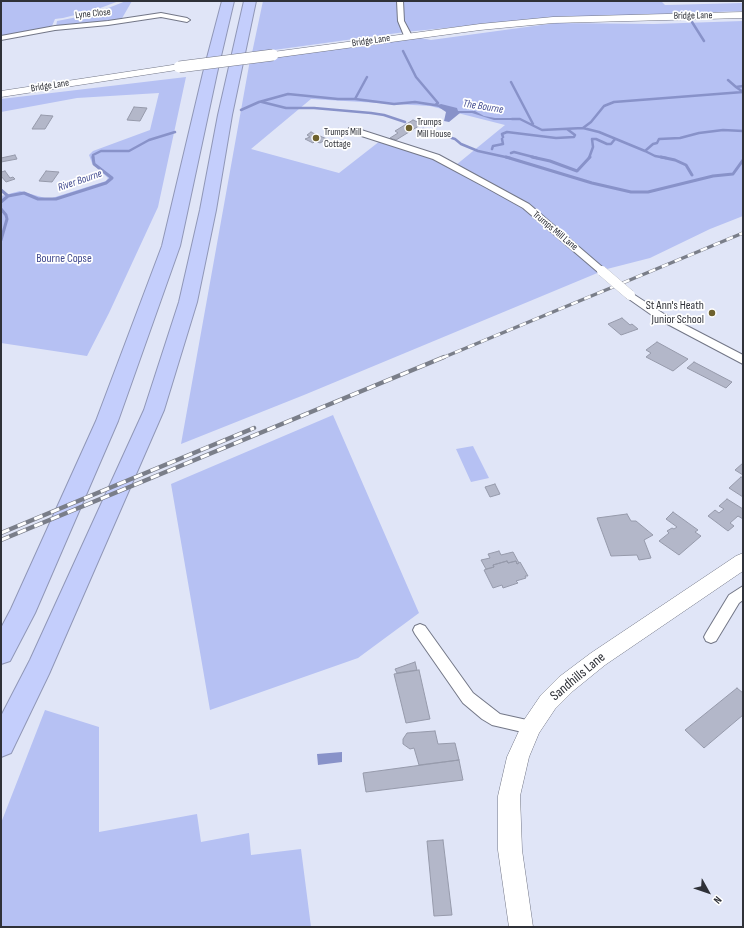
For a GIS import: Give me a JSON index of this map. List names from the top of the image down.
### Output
{
  "streets": {
    "street": [
      "Lyne Close",
      "Bridge Lane",
      "Trumps Mill Lane",
      "Sandhills Lane"
    ]
  },
  "water": ["The Bourne", "River Bourne"],
  "parks": ["Bourne Copse"],
  "places": ["Trumps Mill House", "Trumps Mill Cottage", "St Ann's Heath Junior School"],
  "north": "bottom right"
}
